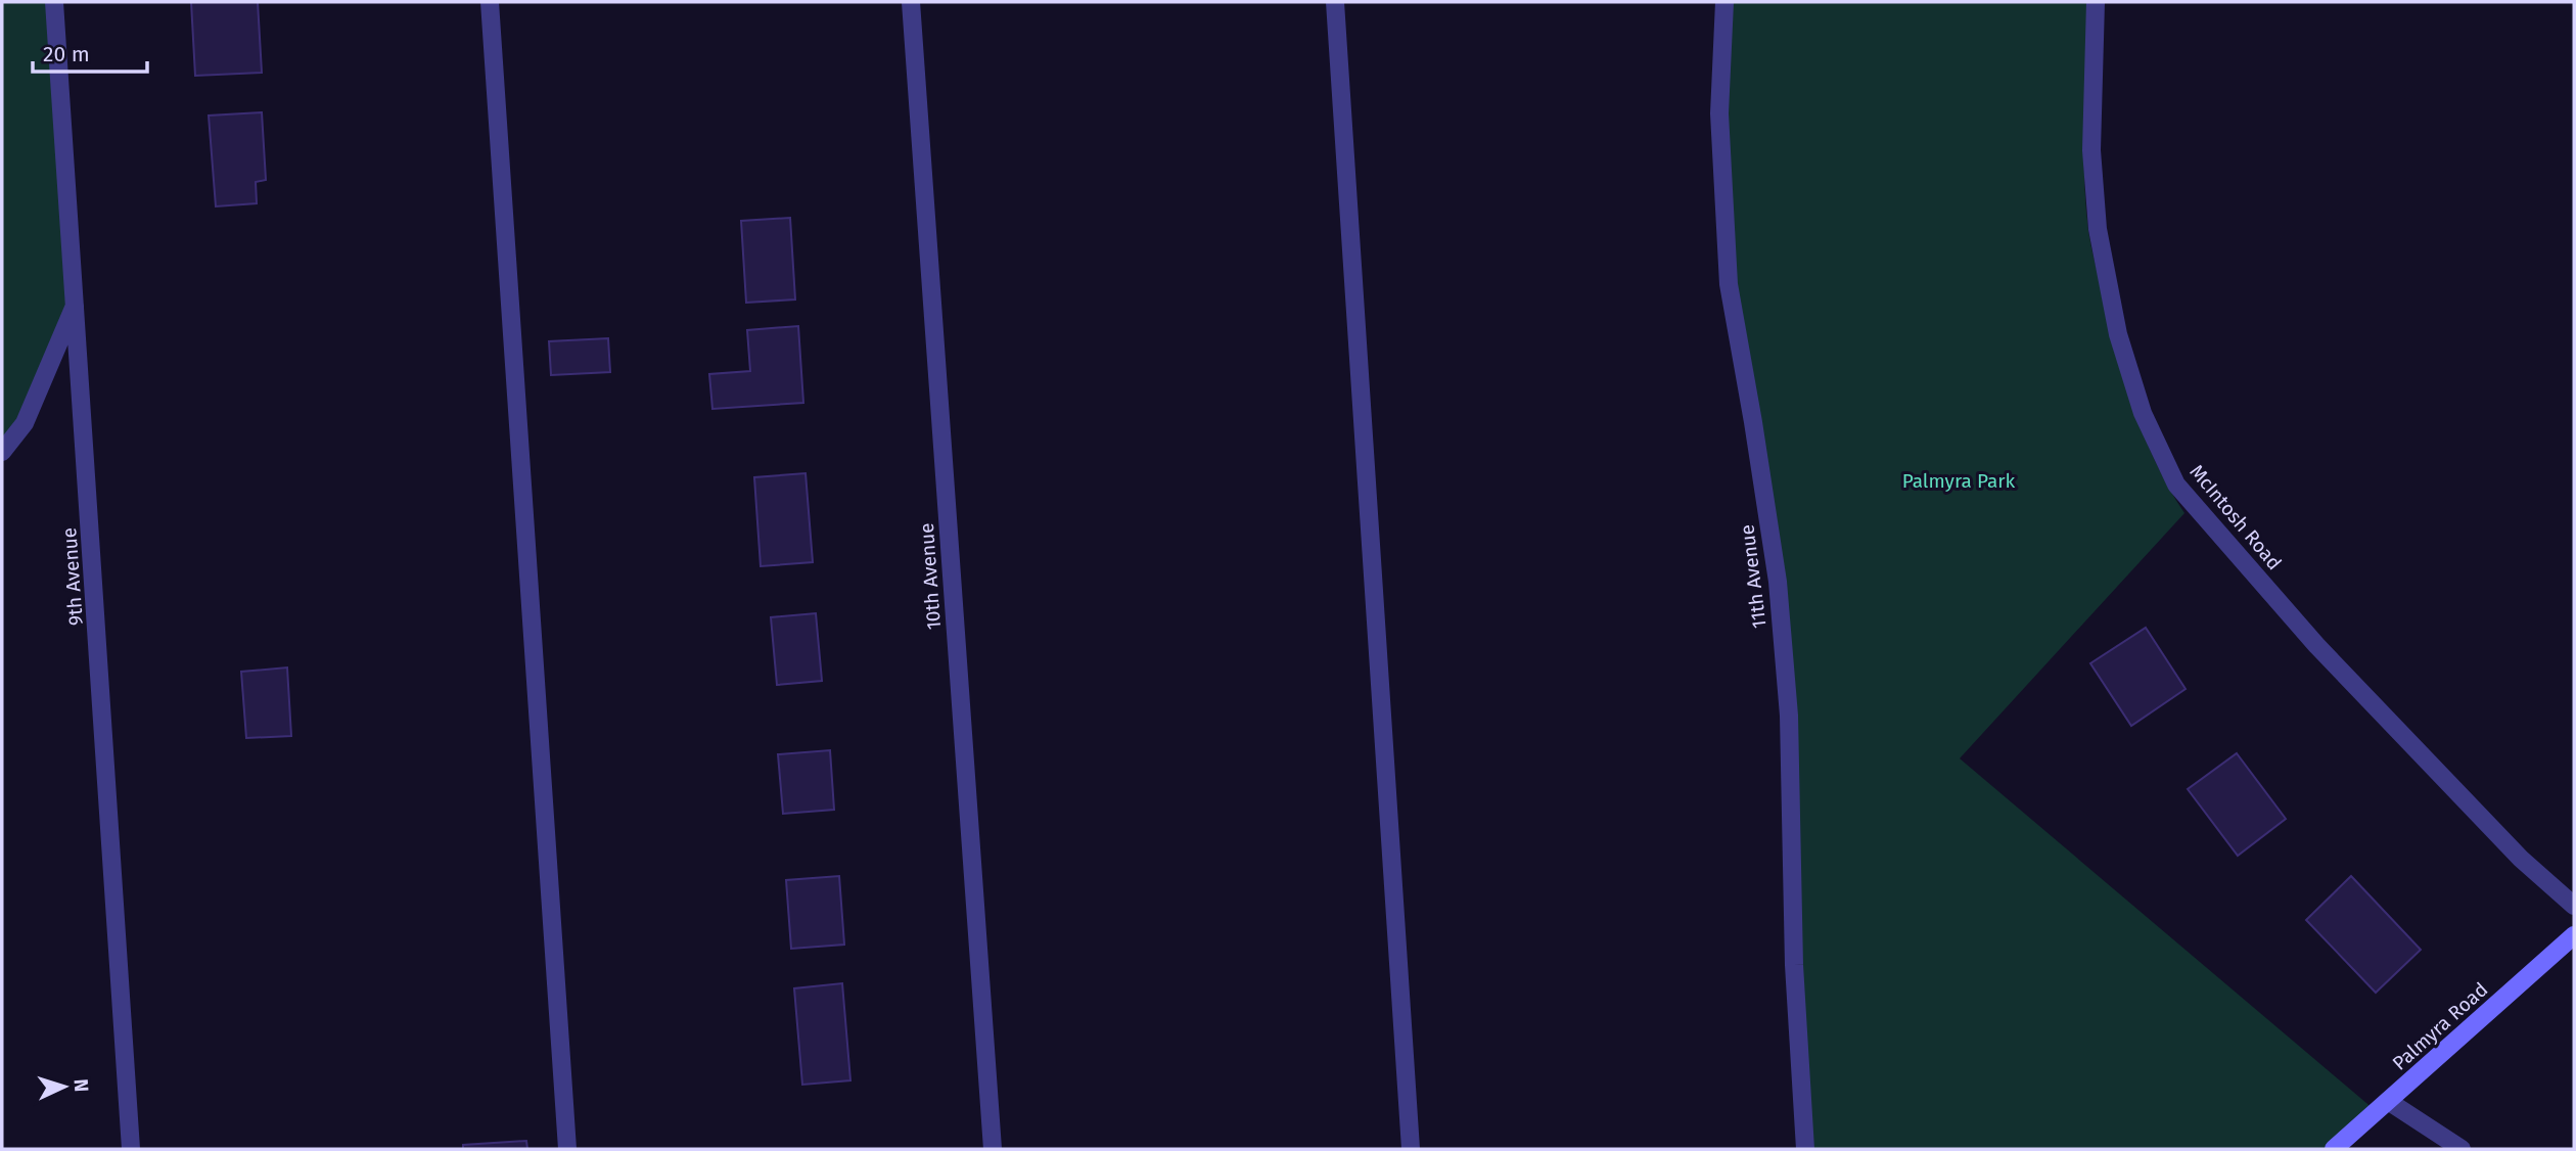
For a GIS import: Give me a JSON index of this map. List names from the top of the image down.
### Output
{
  "streets": {
    "main road": ["Palmyra Road"],
    "street": [
      "McIntosh Road",
      "9th Avenue",
      "10th Avenue",
      "11th Avenue"
    ]
  },
  "parks": ["Palmyra Park"],
  "scale_bar": "20 m",
  "north": "right"
}
